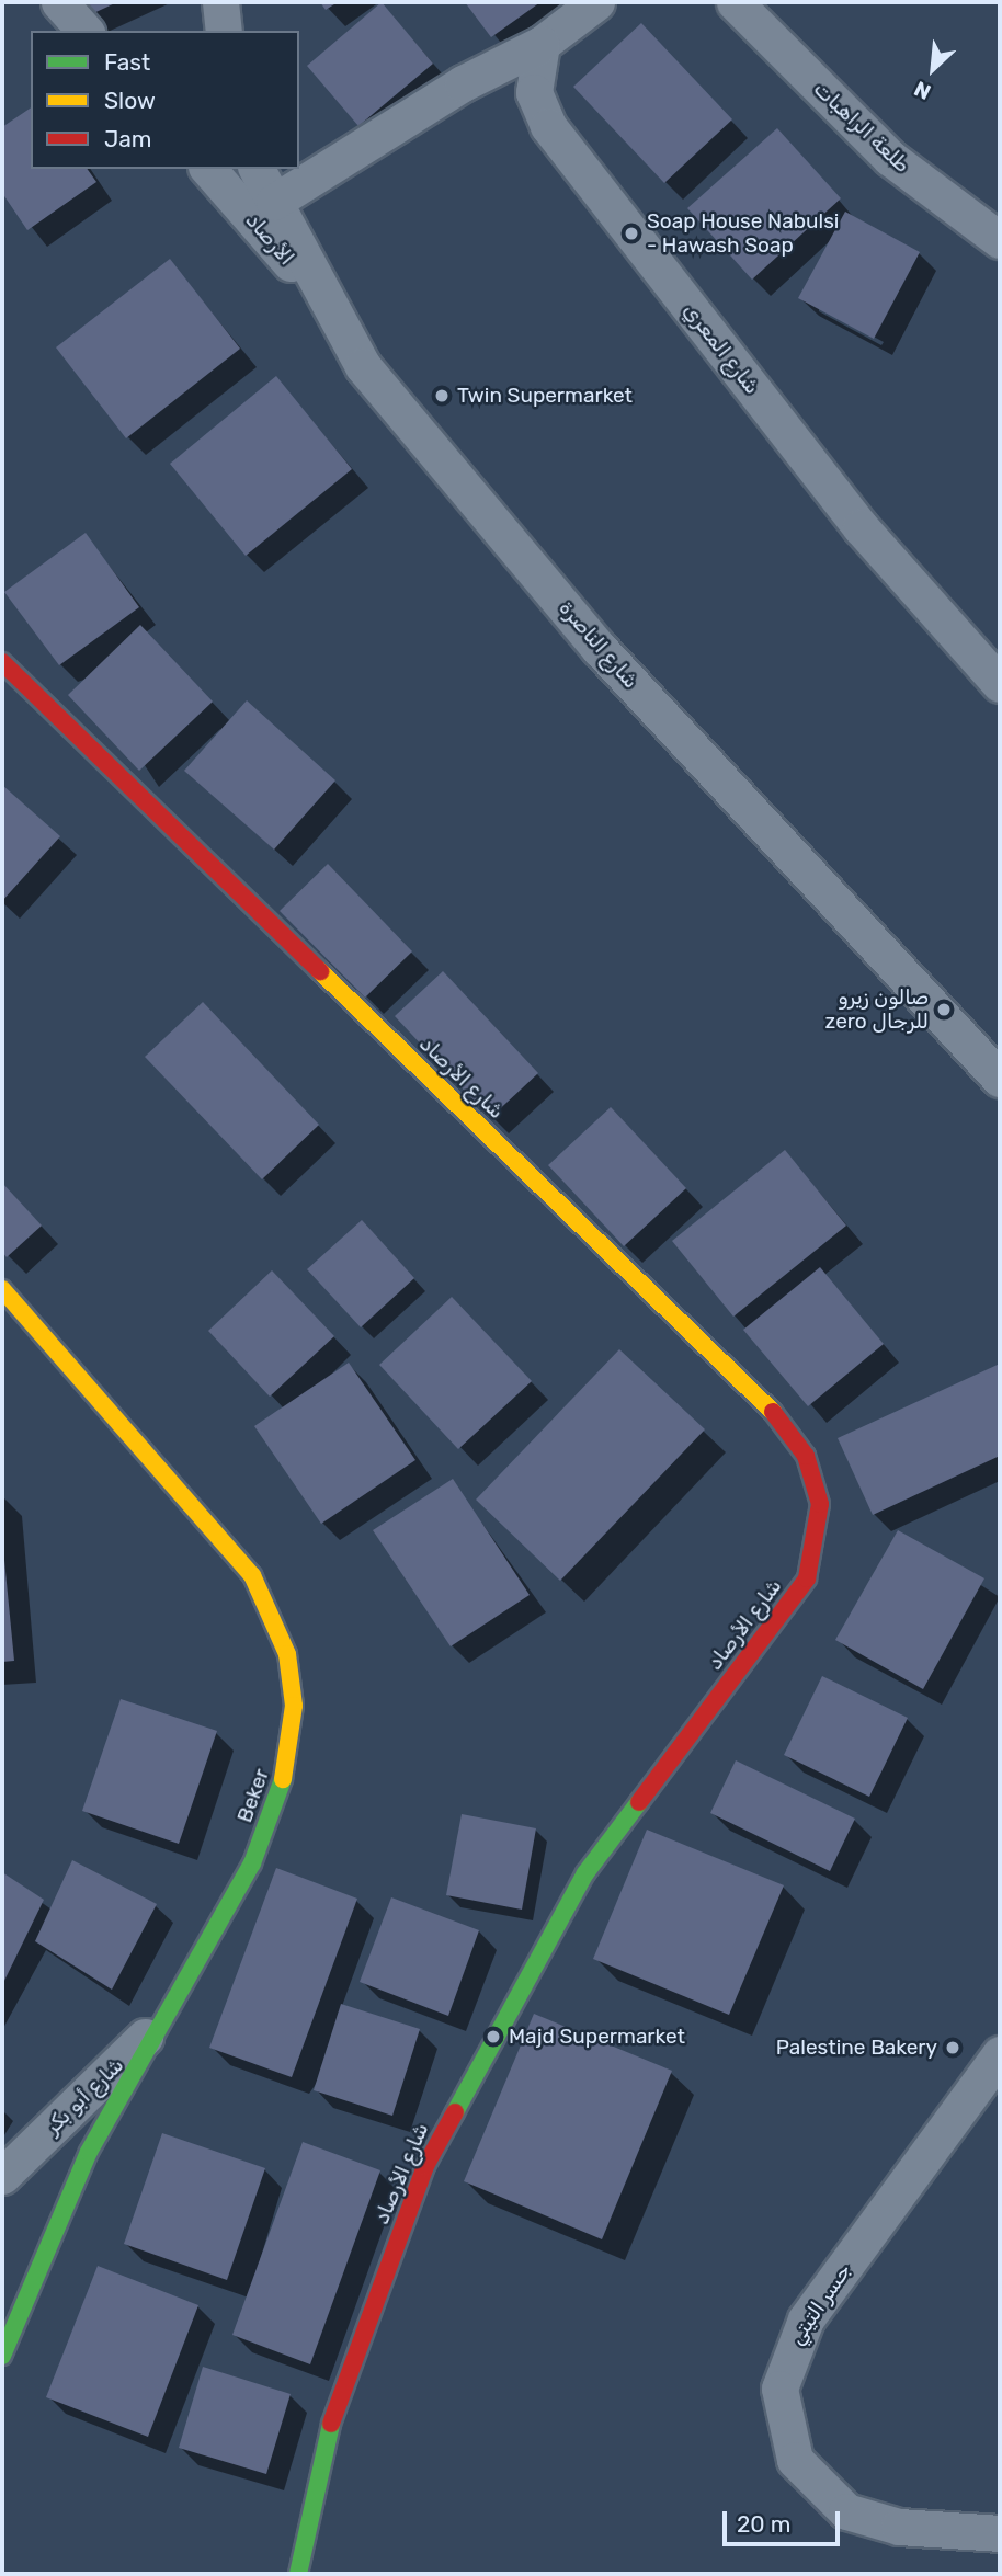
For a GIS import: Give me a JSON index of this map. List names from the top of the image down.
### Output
{
  "streets": {
    "street": [
      "طلعة الراهبات",
      "الأرصاد",
      "شارع المعري",
      "شارع الناصرة",
      "شارع الأرصاد",
      "Beker",
      "شارع أبو بكر",
      "جسر التيتي"
    ]
  },
  "crossings": [
    ["الأرصاد", "شارع الناصرة"],
    ["Beker", "شارع أبو بكر"]
  ],
  "places": [
    "Soap House Nabulsi - Hawash Soap",
    "Twin Supermarket",
    "صالون زيرو zero للرجال",
    "Majd Supermarket",
    "Palestine Bakery"
  ],
  "legend": ["Fast", "Slow", "Jam"],
  "scale_bar": "20 m",
  "north": "bottom left"
}
